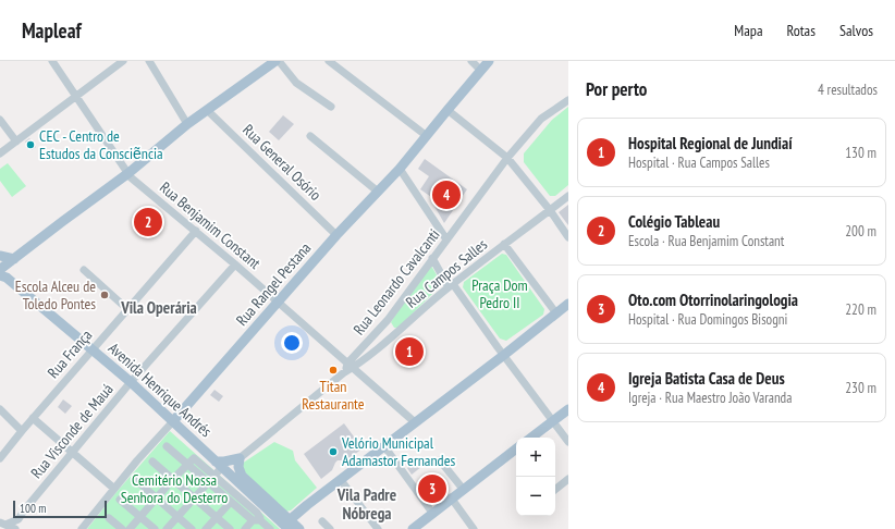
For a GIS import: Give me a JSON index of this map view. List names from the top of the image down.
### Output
{
  "streets": {
    "main road": ["Rua Rangel Pestana", "Avenida Henrique Andrés"],
    "street": [
      "Rua General Osório",
      "Rua Benjamim Constant",
      "Rua Campos Salles",
      "Rua Leonardo Cavalcanti",
      "Rua França",
      "Rua Visconde de Mauá"
    ]
  },
  "crossings": [
    ["Rua General Osório", "Rua Rangel Pestana"],
    ["Rua Benjamim Constant", "Rua Campos Salles"],
    ["Rua Benjamim Constant", "Rua Leonardo Cavalcanti"],
    ["Rua Benjamim Constant", "Rua Rangel Pestana"],
    ["Rua Benjamim Constant", "Rua França"],
    ["Rua Benjamim Constant", "Rua Visconde de Mauá"],
    ["Rua Campos Salles", "Rua Leonardo Cavalcanti"],
    ["Rua Campos Salles", "Avenida Henrique Andrés"],
    ["Rua Rangel Pestana", "Avenida Henrique Andrés"],
    ["Rua França", "Avenida Henrique Andrés"],
    ["Avenida Henrique Andrés", "Rua Visconde de Mauá"]
  ],
  "districts": ["Vila Operária", "Vila Padre Nóbrega"],
  "parks": ["Praça Dom Pedro II", "Cemitério Nossa Senhora do Desterro"],
  "places": [
    "CEC - Centro de Estudos da Consciẽncia",
    "Escola Alceu de Toledo Pontes",
    "Titan Restaurante",
    "Velório Municipal Adamastor Fernandes"
  ],
  "scale_bar": "100 m",
  "page": {
    "header": "Mapleaf",
    "nav": ["Mapa", "Rotas", "Salvos"],
    "heading": ["Por perto", "4 resultados"],
    "list": [
      {
        "mark": "1",
        "name": "Hospital Regional de Jundiaí",
        "note": "Hospital · Rua Campos Salles",
        "value": "130 m"
      },
      {
        "mark": "2",
        "name": "Colégio Tableau",
        "note": "Escola · Rua Benjamim Constant",
        "value": "200 m"
      },
      {
        "mark": "3",
        "name": "Oto.com Otorrinolaringologia",
        "note": "Hospital · Rua Domingos Bisogni",
        "value": "220 m"
      },
      {
        "mark": "4",
        "name": "Igreja Batista Casa de Deus",
        "note": "Igreja · Rua Maestro João Varanda",
        "value": "230 m"
      }
    ],
    "pins": [
      "4",
      "2",
      "1",
      "3"
    ],
    "map_buttons": ["+", "−"],
    "scale": "100 m"
  }
}
